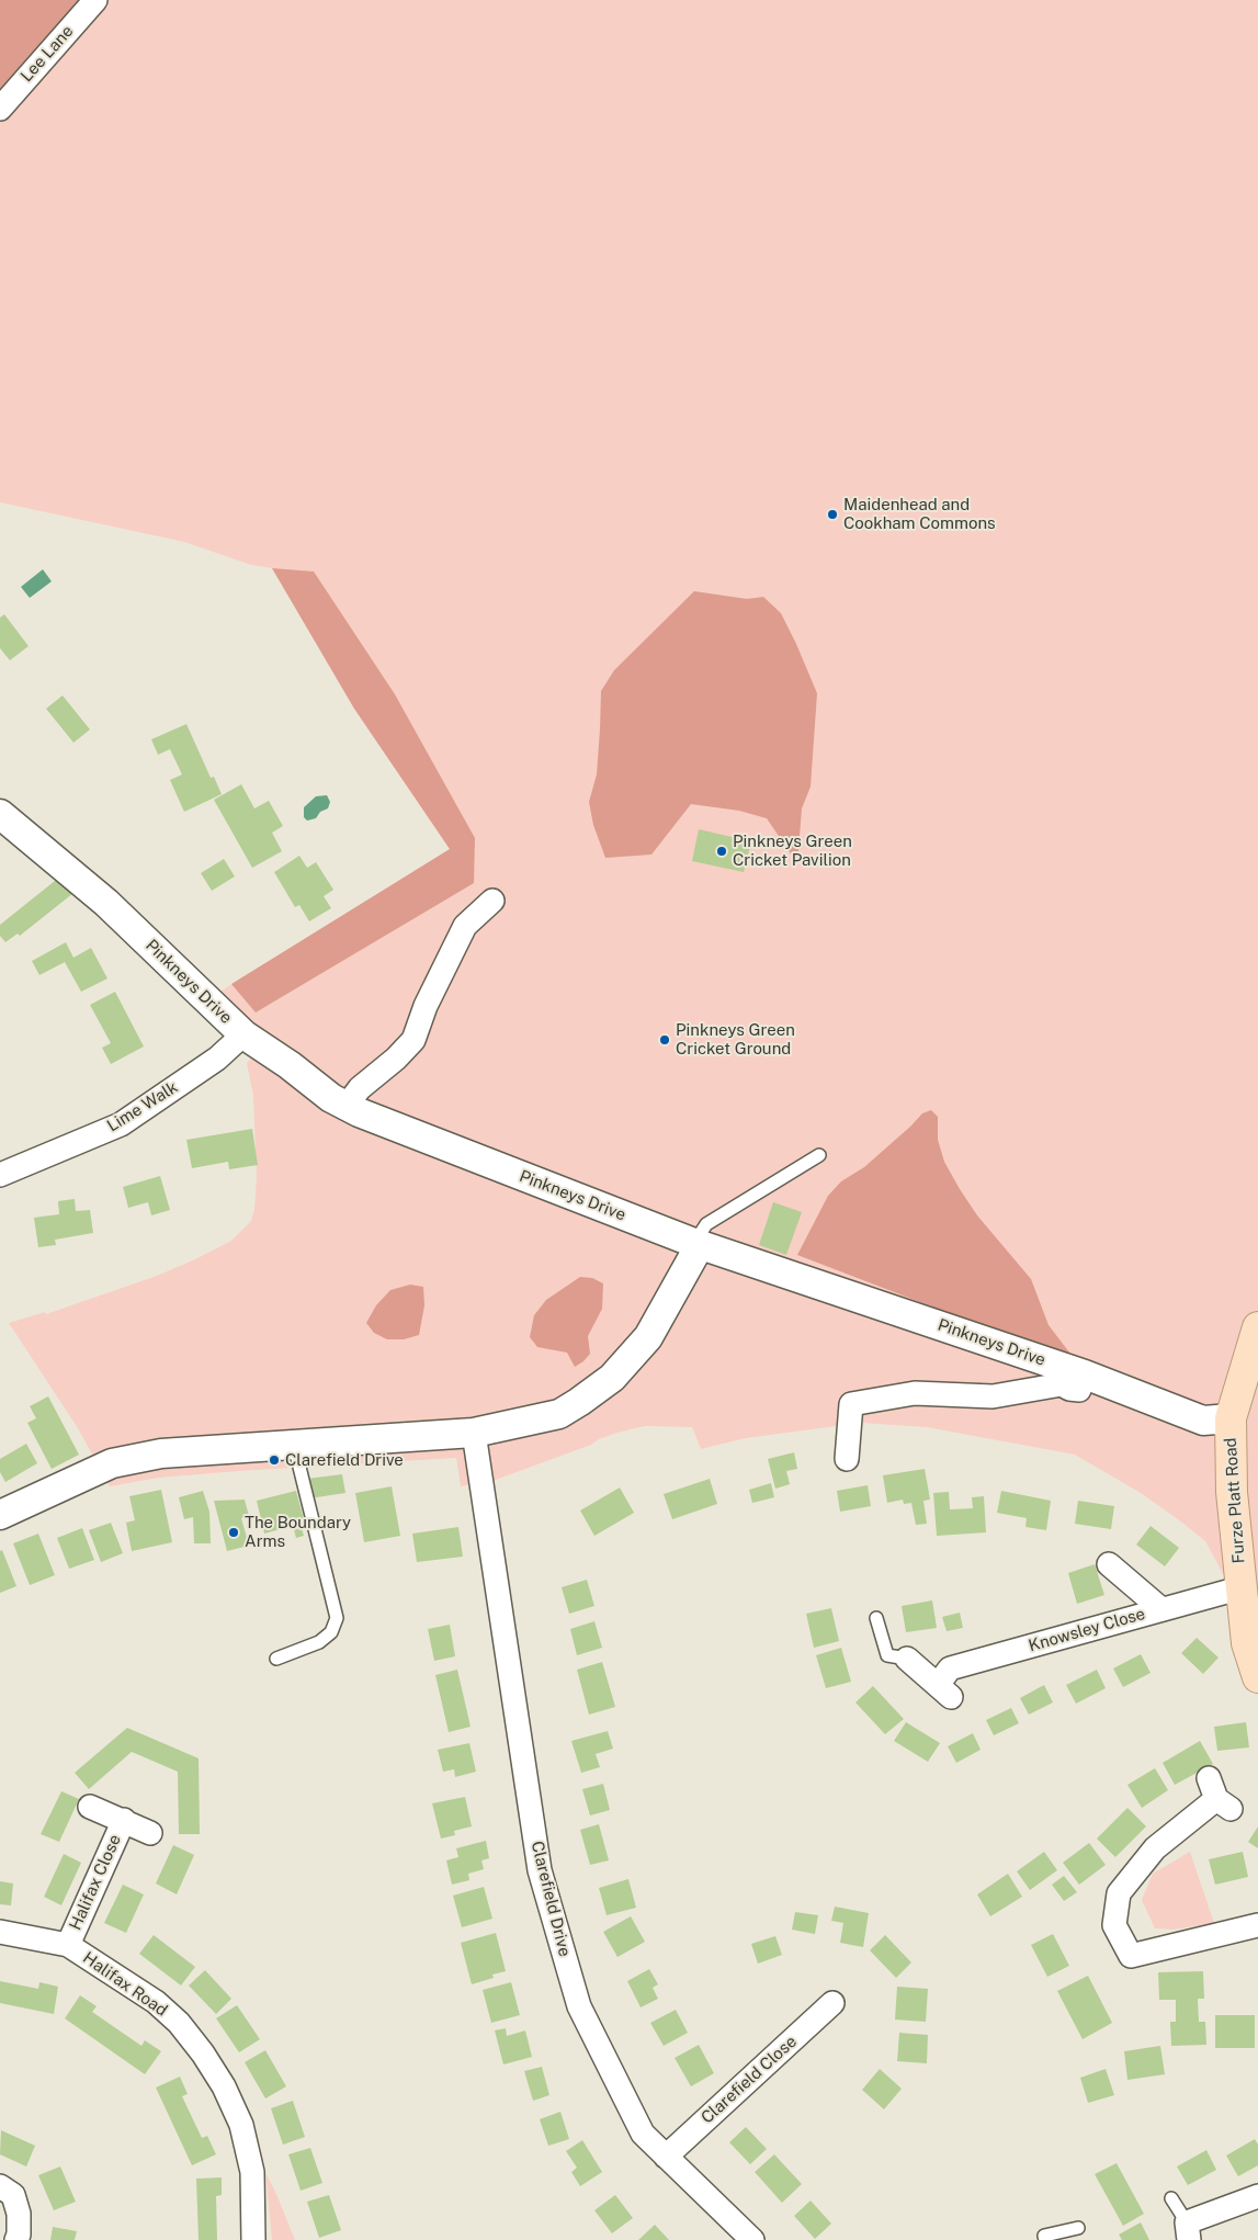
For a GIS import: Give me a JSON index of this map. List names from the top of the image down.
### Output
{
  "streets": {
    "main road": ["Furze Platt Road"],
    "street": [
      "Lee Lane",
      "Pinkneys Drive",
      "Lime Walk",
      "Knowsley Close",
      "Halifax Close",
      "Clarefield Drive",
      "Halifax Road",
      "Clarefield Close"
    ]
  },
  "crossings": [
    ["Pinkneys Drive", "Lime Walk"],
    ["Pinkneys Drive", "Furze Platt Road"],
    ["Furze Platt Road", "Knowsley Close"],
    ["Halifax Close", "Halifax Road"],
    ["Clarefield Drive", "Clarefield Close"]
  ],
  "places": [
    "Maidenhead and Cookham Commons",
    "Pinkneys Green Cricket Pavilion",
    "Pinkneys Green Cricket Ground",
    "Clarefield Drive",
    "The Boundary Arms"
  ]
}
